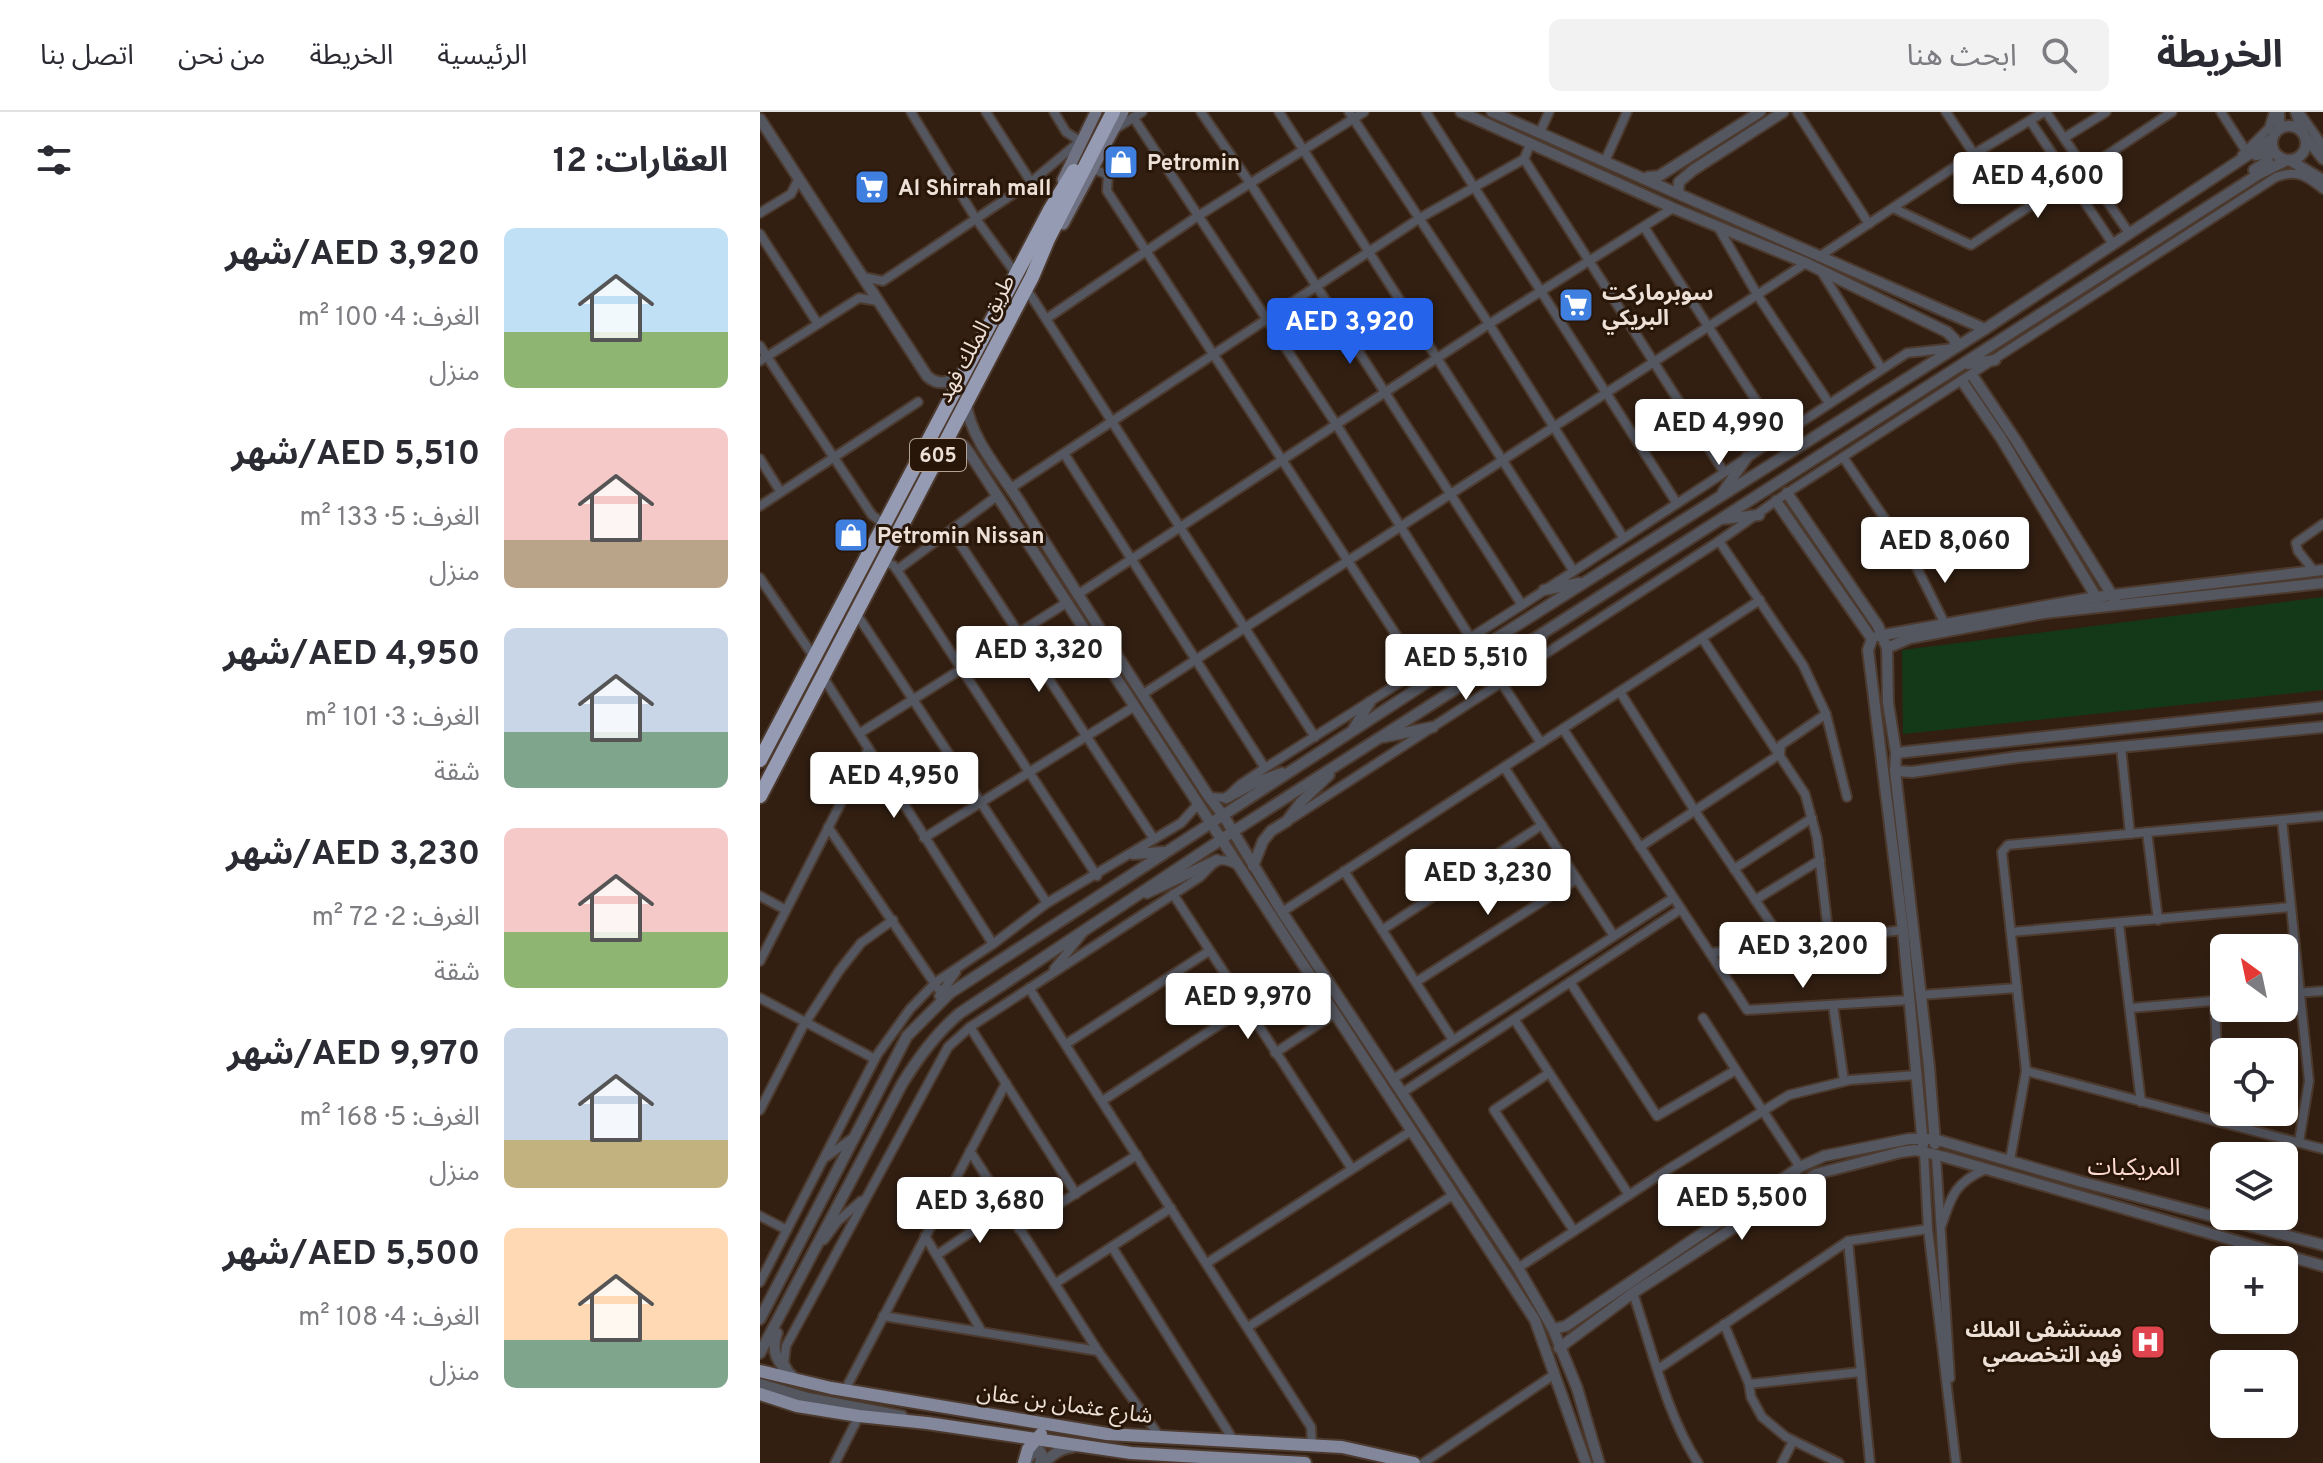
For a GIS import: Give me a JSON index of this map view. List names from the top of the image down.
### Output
{
  "streets": {
    "highway": ["طريق الملك فهد", "605"],
    "main road": ["شارع عثمان بن عفان"]
  },
  "districts": ["المريكبات"],
  "places": {
    "shop": ["Petromin", "Petromin Nissan"],
    "supermarket": ["Al Shirrah mall", "سوبرماركت البريكي"],
    "hospital": ["مستشفى الملك فهد التخصصي"]
  },
  "north": "top left",
  "page": {
    "header": "الخريطة",
    "search": "ابحث هنا",
    "nav": [
      "الرئيسية",
      "الخريطة",
      "من نحن",
      "اتصل بنا"
    ],
    "heading": "العقارات: 12",
    "price": [
      "AED 4,600",
      "AED 3,920",
      "AED 4,990",
      "AED 8,060",
      "AED 3,320",
      "AED 5,510",
      "AED 4,950",
      "AED 3,230",
      "AED 3,200",
      "AED 9,970",
      "AED 5,500",
      "AED 3,680"
    ],
    "list": [
      {
        "name": "AED 3,920/شهر",
        "note": "الغرف: 4 · 100 m² · منزل"
      },
      {
        "name": "AED 5,510/شهر",
        "note": "الغرف: 5 · 133 m² · منزل"
      },
      {
        "name": "AED 4,950/شهر",
        "note": "الغرف: 3 · 101 m² · شقة"
      },
      {
        "name": "AED 3,230/شهر",
        "note": "الغرف: 2 · 72 m² · شقة"
      },
      {
        "name": "AED 9,970/شهر",
        "note": "الغرف: 5 · 168 m² · منزل"
      },
      {
        "name": "AED 5,500/شهر",
        "note": "الغرف: 4 · 108 m² · منزل"
      }
    ],
    "map_buttons": ["+", "−"]
  }
}
